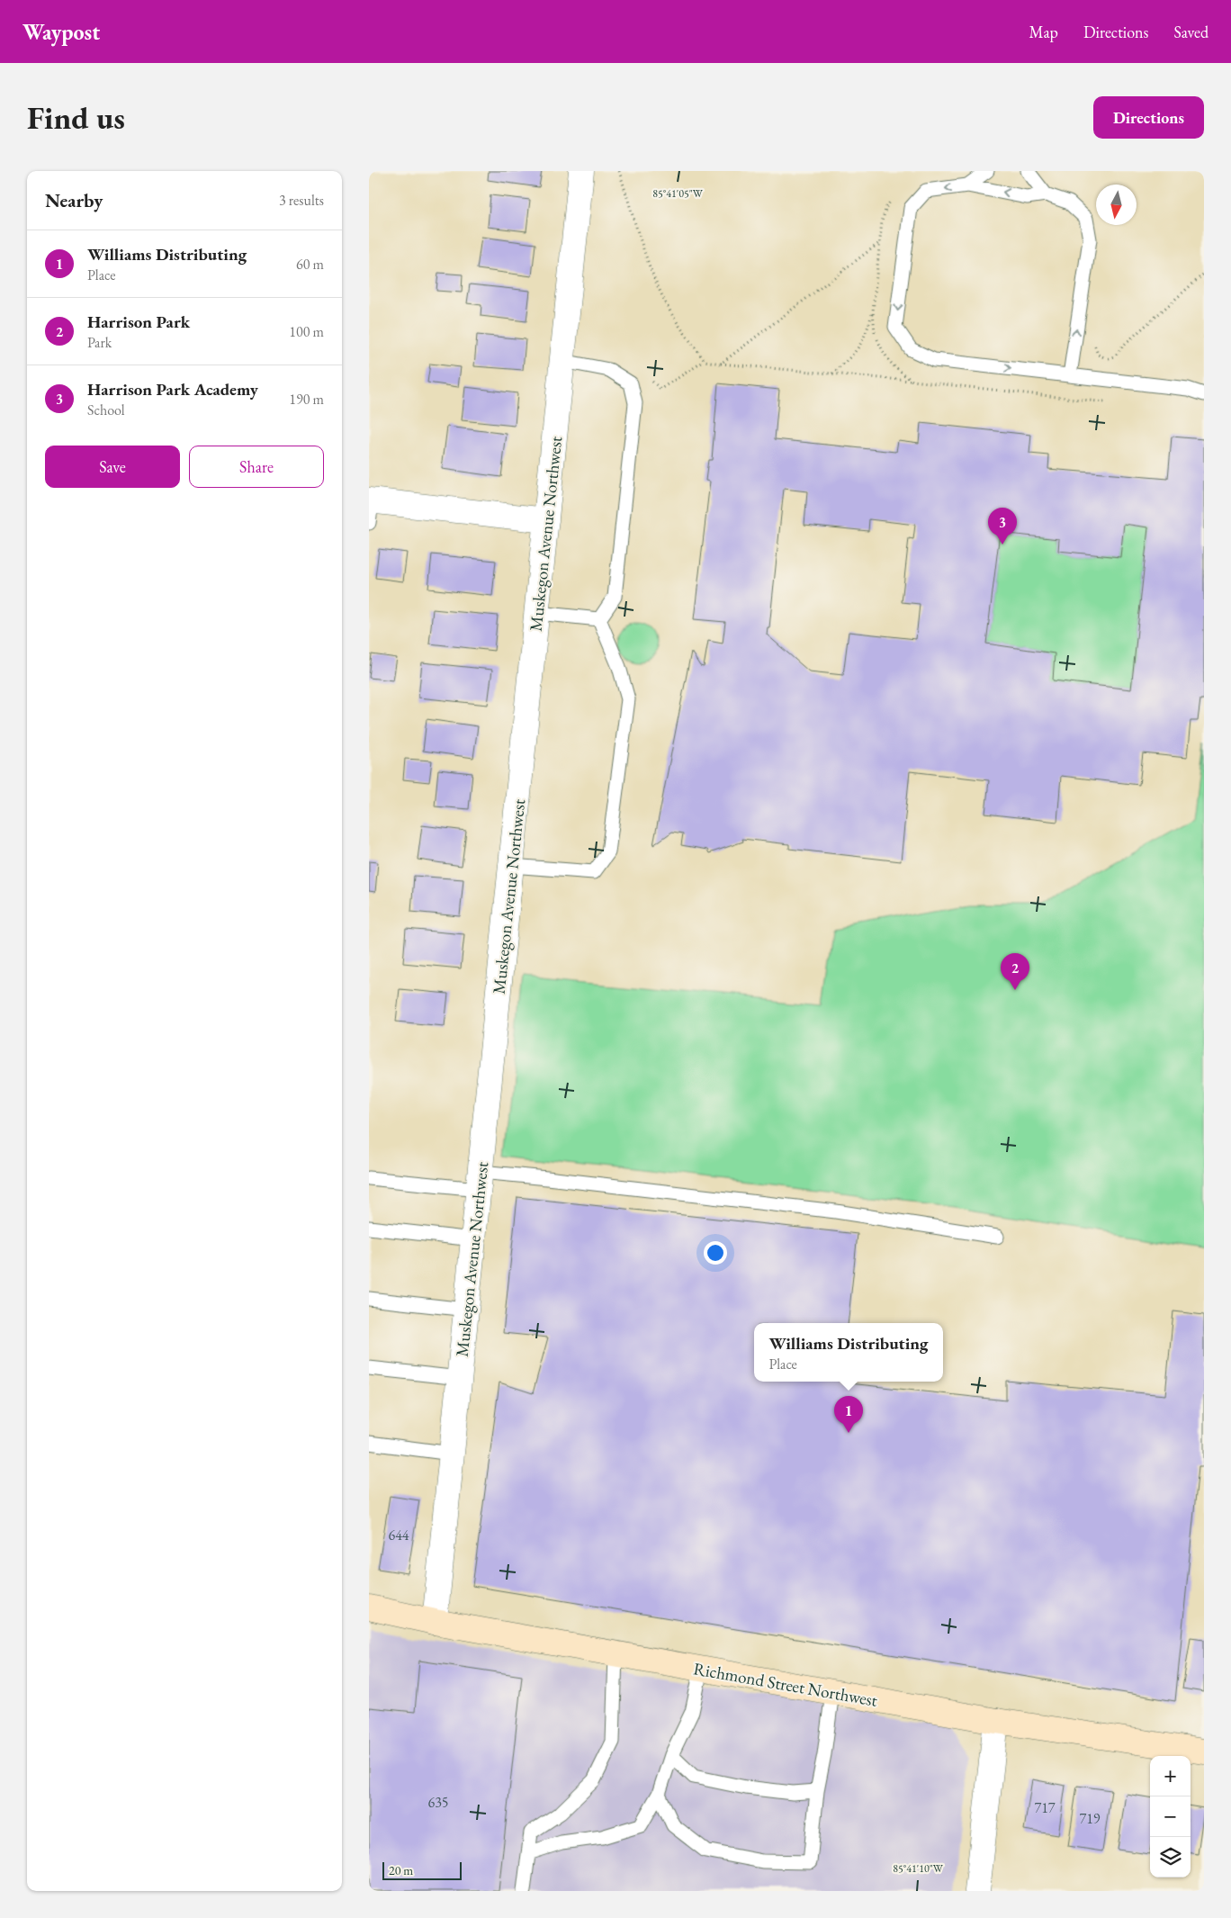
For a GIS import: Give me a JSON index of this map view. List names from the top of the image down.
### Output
{
  "streets": {
    "street": ["Muskegon Avenue Northwest", "Richmond Street Northwest"]
  },
  "crossings": [
    ["Muskegon Avenue Northwest", "Richmond Street Northwest"]
  ],
  "house_numbers": [
    "644",
    "635",
    "717",
    "719"
  ],
  "scale_bar": "20 m",
  "north": "bottom",
  "page": {
    "header": "Waypost",
    "nav": ["Map", "Directions", "Saved"],
    "buttons": [
      "Directions",
      ["Save", "Share"]
    ],
    "title": "Find us",
    "heading": ["Nearby", "3 results"],
    "list": [
      {
        "mark": "1",
        "name": "Williams Distributing",
        "note": "Place",
        "value": "60 m"
      },
      {
        "mark": "2",
        "name": "Harrison Park",
        "note": "Park",
        "value": "100 m"
      },
      {
        "mark": "3",
        "name": "Harrison Park Academy",
        "note": "School",
        "value": "190 m"
      }
    ],
    "pins": ["3", "2", "1"],
    "popup": ["Williams Distributing", "Place"],
    "map_buttons": ["+", "−"],
    "scale": "20 m"
  },
  "coordinates": ["85°41'05\"W", "85°41'10\"W"]
}
